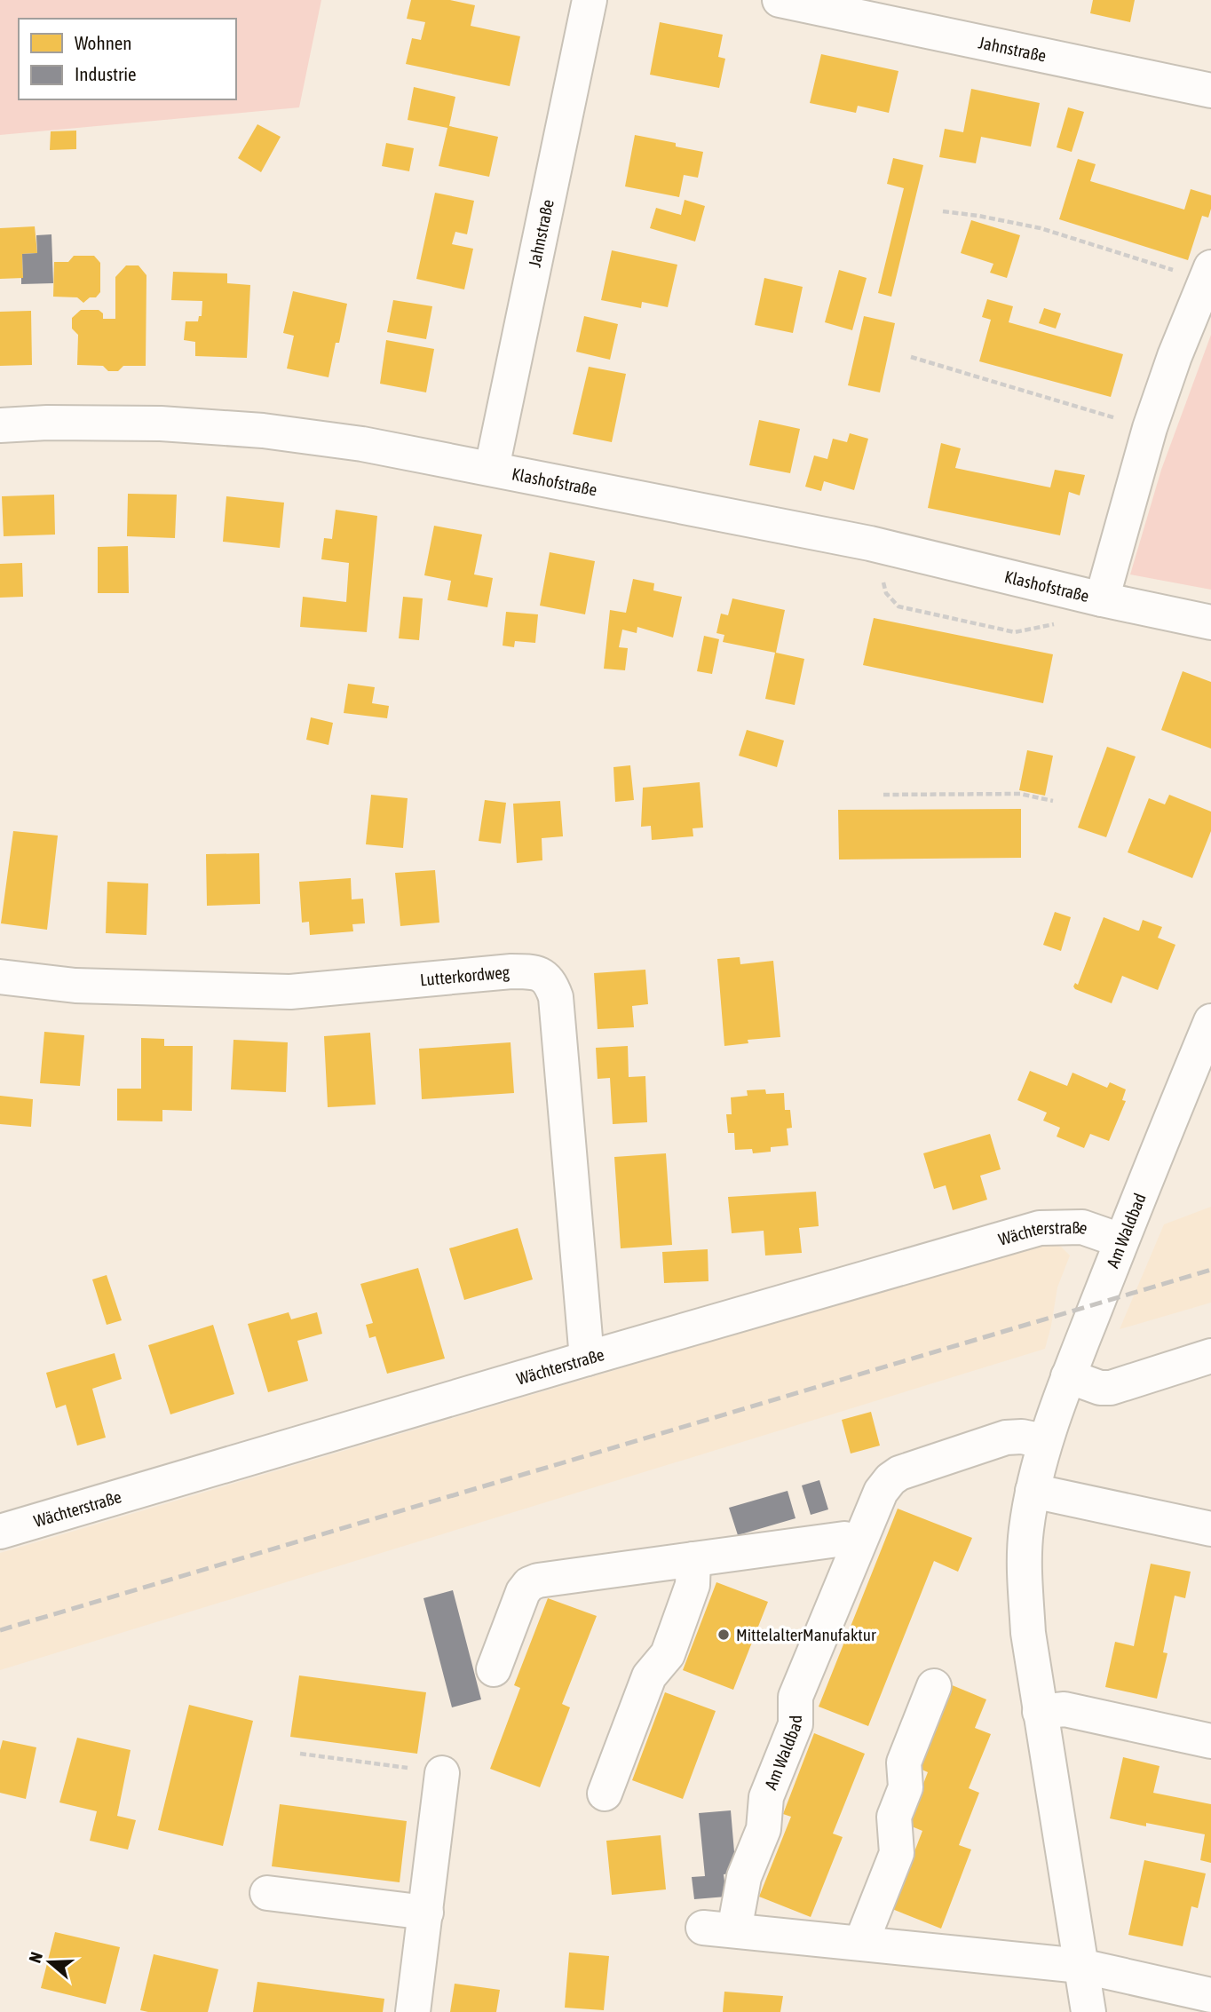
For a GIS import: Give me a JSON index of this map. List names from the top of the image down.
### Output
{
  "streets": {
    "street": [
      "Jahnstraße",
      "Klashofstraße",
      "Lutterkordweg",
      "Am Waldbad",
      "Wächterstraße"
    ]
  },
  "crossings": [
    ["Jahnstraße", "Klashofstraße"],
    ["Lutterkordweg", "Wächterstraße"],
    ["Am Waldbad", "Wächterstraße"]
  ],
  "places": ["MittelalterManufaktur"],
  "legend": ["Wohnen", "Industrie"],
  "north": "left"
}
